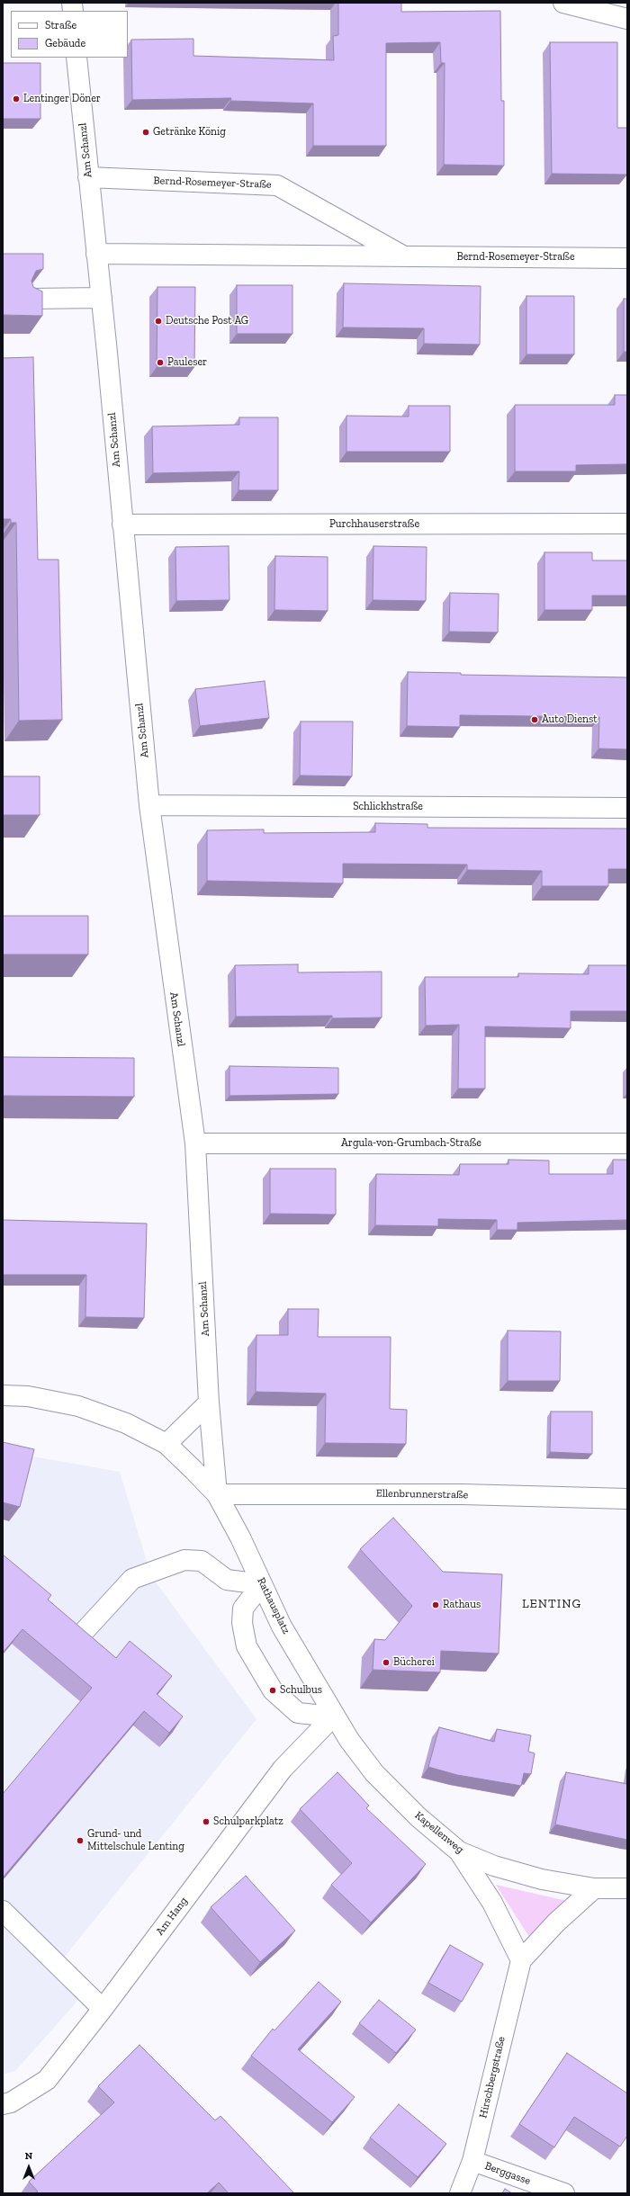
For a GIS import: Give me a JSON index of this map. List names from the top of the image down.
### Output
{
  "streets": {
    "street": [
      "Am Schanzl",
      "Bernd-Rosemeyer-Straße",
      "Purchhauserstraße",
      "Schlickhstraße",
      "Argula-von-Grumbach-Straße",
      "Ellenbrunnerstraße",
      "Rathausplatz",
      "Kapellenweg",
      "Am Hang",
      "Hirschbergstraße",
      "Berggasse"
    ]
  },
  "crossings": [
    ["Am Schanzl", "Bernd-Rosemeyer-Straße"],
    ["Am Schanzl", "Purchhauserstraße"],
    ["Am Schanzl", "Schlickhstraße"],
    ["Am Schanzl", "Argula-von-Grumbach-Straße"],
    ["Am Schanzl", "Ellenbrunnerstraße"],
    ["Am Schanzl", "Rathausplatz"],
    ["Ellenbrunnerstraße", "Rathausplatz"],
    ["Rathausplatz", "Kapellenweg"],
    ["Rathausplatz", "Am Hang"],
    ["Kapellenweg", "Am Hang"],
    ["Kapellenweg", "Hirschbergstraße"],
    ["Hirschbergstraße", "Berggasse"]
  ],
  "districts": ["LENTING"],
  "places": [
    "Lentinger Döner",
    "Getränke König",
    "Deutsche Post AG",
    "Pauleser",
    "Auto Dienst",
    "Rathaus",
    "Bücherei",
    "Schulbus",
    "Schulparkplatz",
    "Grund- und Mittelschule Lenting"
  ],
  "legend": ["Straße", "Gebäude"],
  "north": "top"
}
